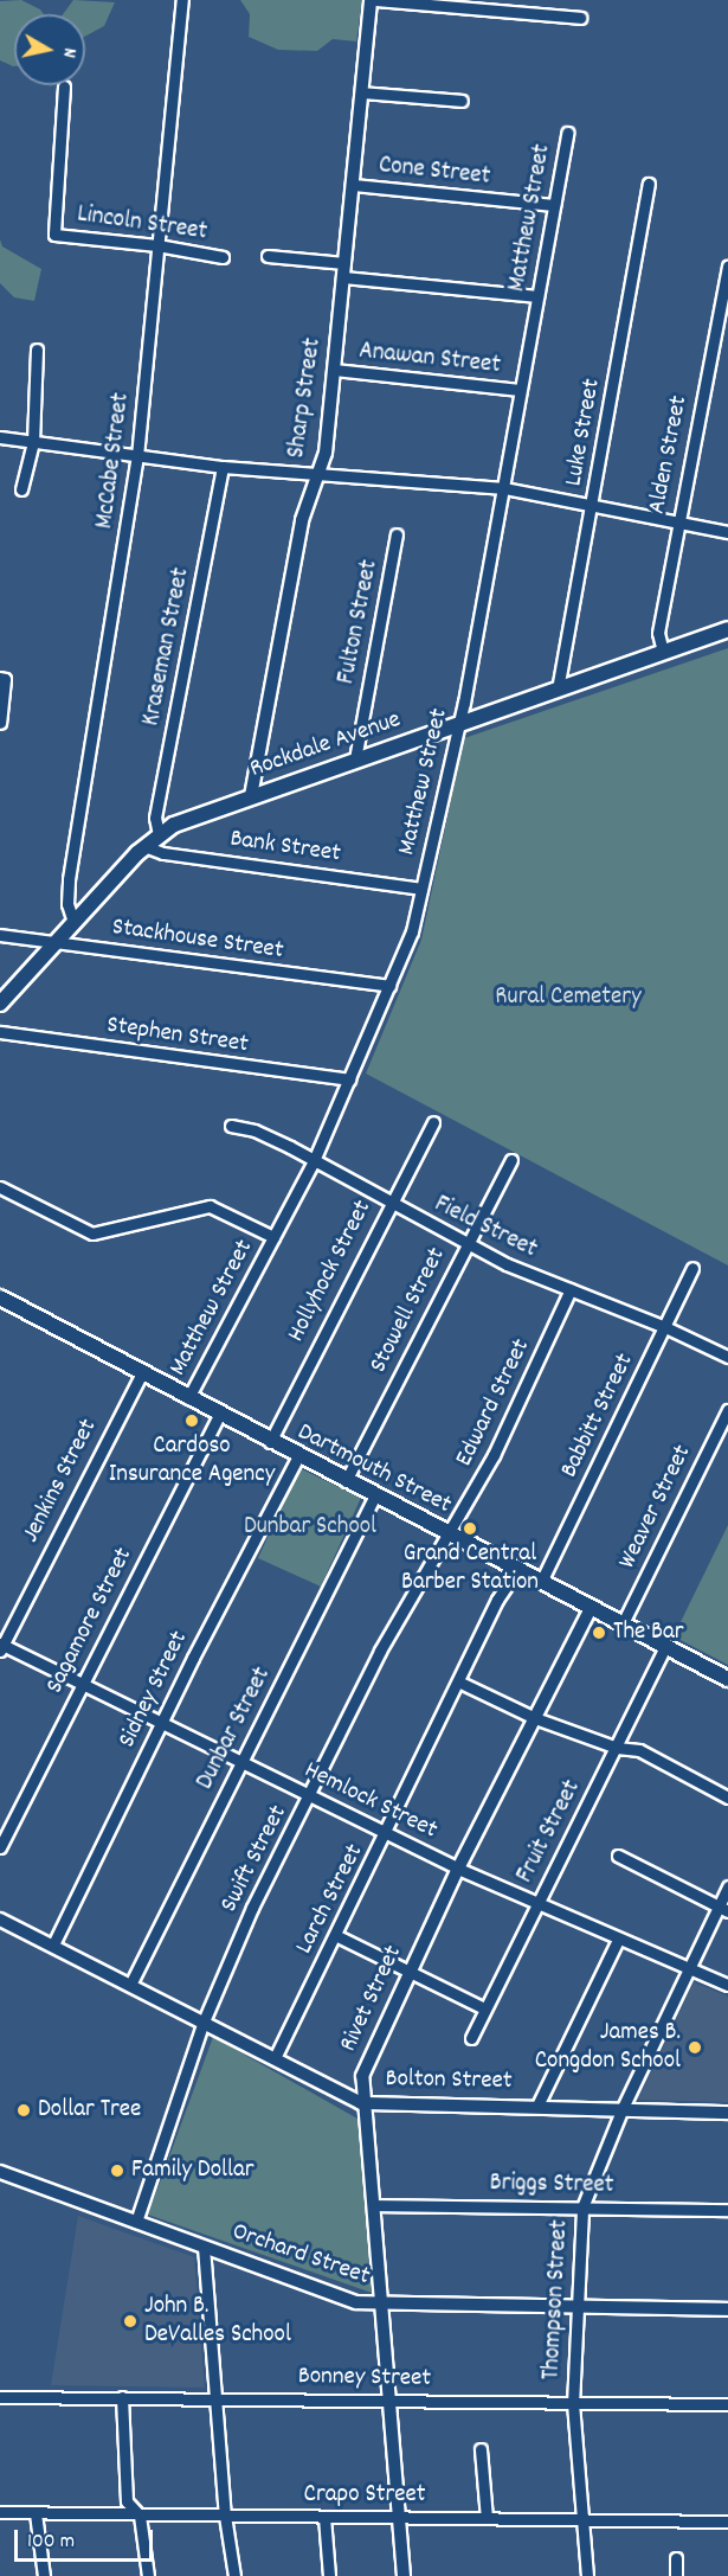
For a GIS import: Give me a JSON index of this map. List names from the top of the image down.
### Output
{
  "streets": {
    "main road": ["Rockdale Avenue", "Dartmouth Street"],
    "street": [
      "Cone Street",
      "Matthew Street",
      "Lincoln Street",
      "Anawan Street",
      "Sharp Street",
      "Luke Street",
      "Alden Street",
      "McCabe Street",
      "Fulton Street",
      "Kraseman Street",
      "Bank Street",
      "Stackhouse Street",
      "Stephen Street",
      "Field Street",
      "Hollyhock Street",
      "Stowell Street",
      "Edward Street",
      "Babbitt Street",
      "Jenkins Street",
      "Weaver Street",
      "Sagamore Street",
      "Sidney Street",
      "Dunbar Street",
      "Hemlock Street",
      "Fruit Street",
      "Swift Street",
      "Larch Street",
      "Rivet Street",
      "Bolton Street",
      "Briggs Street",
      "Orchard Street",
      "Thompson Street",
      "Bonney Street",
      "Crapo Street"
    ]
  },
  "crossings": [
    ["Cone Street", "Matthew Street"],
    ["Cone Street", "Sharp Street"],
    ["Matthew Street", "Anawan Street"],
    ["Matthew Street", "Rockdale Avenue"],
    ["Matthew Street", "Bank Street"],
    ["Matthew Street", "Stackhouse Street"],
    ["Matthew Street", "Stephen Street"],
    ["Matthew Street", "Field Street"],
    ["Matthew Street", "Dartmouth Street"],
    ["Lincoln Street", "McCabe Street"],
    ["Anawan Street", "Sharp Street"],
    ["Sharp Street", "Rockdale Avenue"],
    ["Luke Street", "Rockdale Avenue"],
    ["Alden Street", "Rockdale Avenue"],
    ["McCabe Street", "Rockdale Avenue"],
    ["Fulton Street", "Rockdale Avenue"],
    ["Kraseman Street", "Rockdale Avenue"],
    ["Rockdale Avenue", "Bank Street"],
    ["Rockdale Avenue", "Stackhouse Street"],
    ["Field Street", "Hollyhock Street"],
    ["Field Street", "Stowell Street"],
    ["Field Street", "Edward Street"],
    ["Field Street", "Babbitt Street"],
    ["Hollyhock Street", "Dartmouth Street"],
    ["Stowell Street", "Dartmouth Street"],
    ["Edward Street", "Dartmouth Street"],
    ["Edward Street", "Swift Street"],
    ["Babbitt Street", "Dartmouth Street"],
    ["Dartmouth Street", "Jenkins Street"],
    ["Dartmouth Street", "Weaver Street"],
    ["Dartmouth Street", "Sagamore Street"],
    ["Dartmouth Street", "Sidney Street"],
    ["Dartmouth Street", "Dunbar Street"],
    ["Dartmouth Street", "Fruit Street"],
    ["Dartmouth Street", "Swift Street"],
    ["Dartmouth Street", "Larch Street"],
    ["Dartmouth Street", "Rivet Street"],
    ["Jenkins Street", "Hemlock Street"],
    ["Sagamore Street", "Hemlock Street"],
    ["Sidney Street", "Hemlock Street"],
    ["Sidney Street", "Bolton Street"],
    ["Dunbar Street", "Hemlock Street"],
    ["Dunbar Street", "Bolton Street"],
    ["Hemlock Street", "Fruit Street"],
    ["Hemlock Street", "Swift Street"],
    ["Hemlock Street", "Larch Street"],
    ["Hemlock Street", "Rivet Street"],
    ["Hemlock Street", "Thompson Street"],
    ["Swift Street", "Bolton Street"],
    ["Swift Street", "Orchard Street"],
    ["Larch Street", "Bolton Street"],
    ["Rivet Street", "Bolton Street"],
    ["Rivet Street", "Briggs Street"],
    ["Rivet Street", "Orchard Street"],
    ["Rivet Street", "Bonney Street"],
    ["Rivet Street", "Crapo Street"],
    ["Bolton Street", "Thompson Street"],
    ["Briggs Street", "Thompson Street"],
    ["Orchard Street", "Thompson Street"],
    ["Thompson Street", "Bonney Street"],
    ["Thompson Street", "Crapo Street"]
  ],
  "parks": ["Rural Cemetery", "Dunbar School"],
  "places": [
    "Cardoso Insurance Agency",
    "Grand Central Barber Station",
    "The Bar",
    "James B. Congdon School",
    "Dollar Tree",
    "Family Dollar",
    "John B. DeValles School"
  ],
  "scale_bar": "100 m",
  "north": "right"
}
